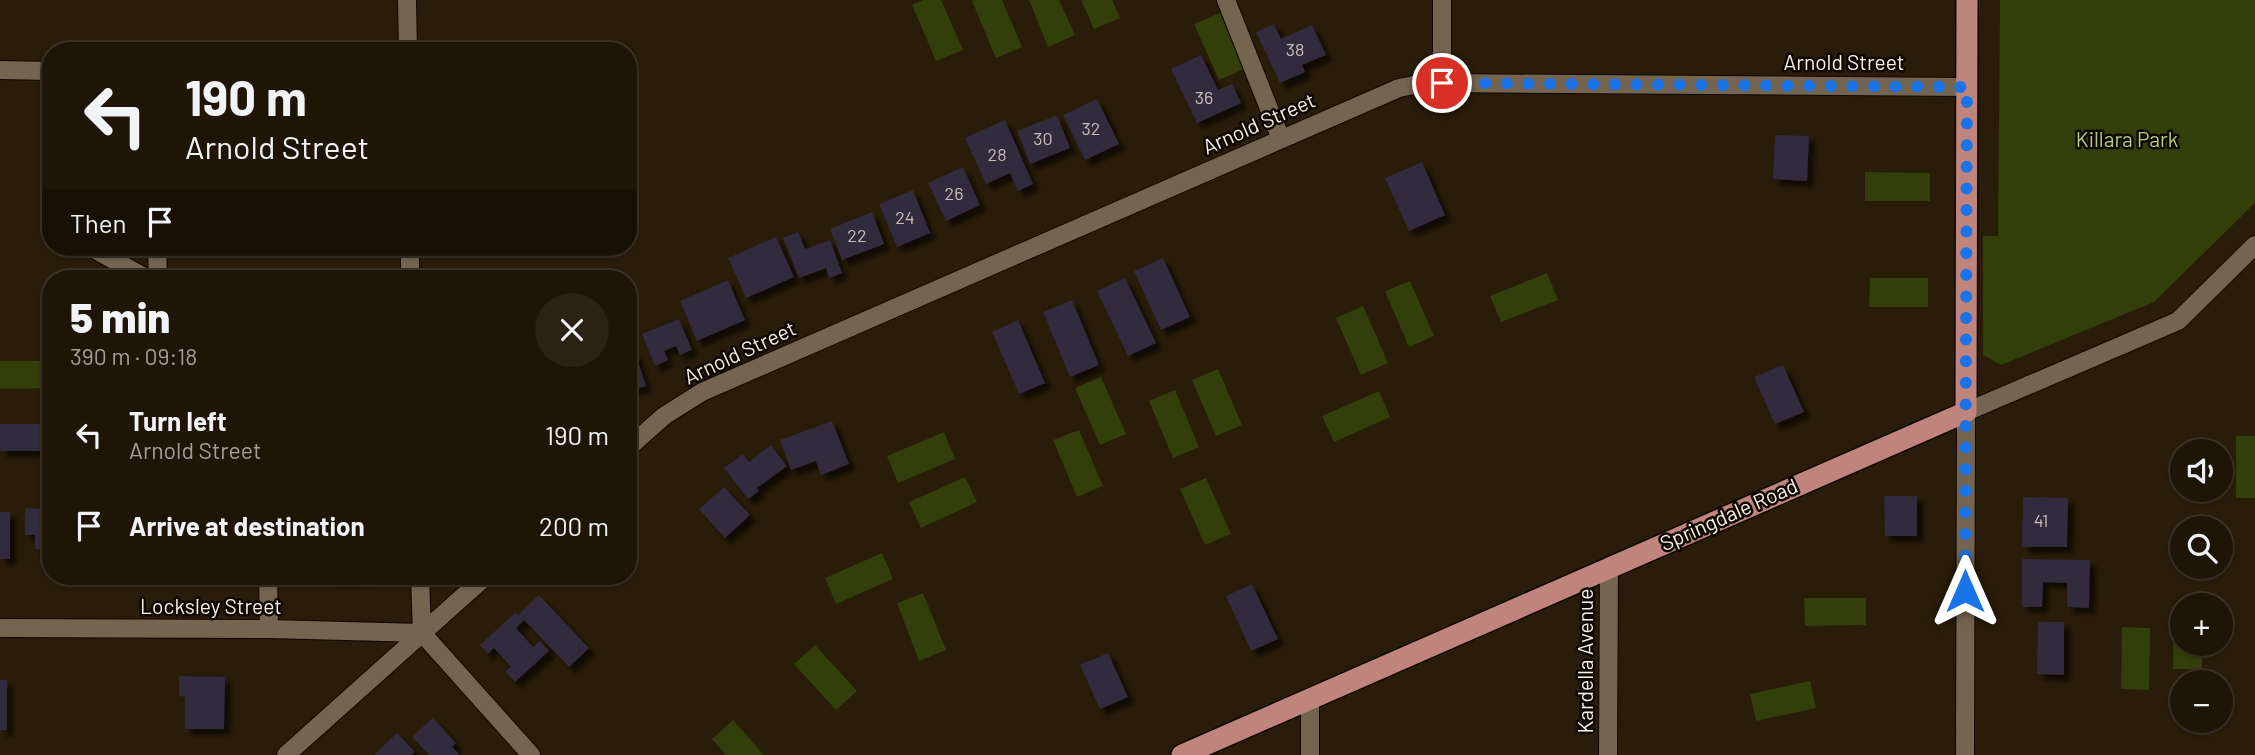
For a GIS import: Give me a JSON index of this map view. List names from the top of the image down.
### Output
{
  "streets": {
    "main road": ["Springdale Road"],
    "street": ["Arnold Street", "Locksley Street", "Kardella Avenue"]
  },
  "crossings": [
    ["Springdale Road", "Kardella Avenue"]
  ],
  "parks": ["Killara Park"],
  "house_numbers": [
    "38",
    "36",
    "32",
    "30",
    "28",
    "26",
    "24",
    "22",
    "41"
  ],
  "page": {
    "turn": ["190 m", "Arnold Street"],
    "then": "Then",
    "heading": ["5 min", "390 m · 09:18"],
    "list": [
      {
        "name": "Turn left",
        "note": "Arnold Street",
        "value": "190 m"
      },
      {
        "name": "Arrive at destination",
        "value": "200 m"
      }
    ],
    "map_buttons": ["+", "−"]
  }
}
